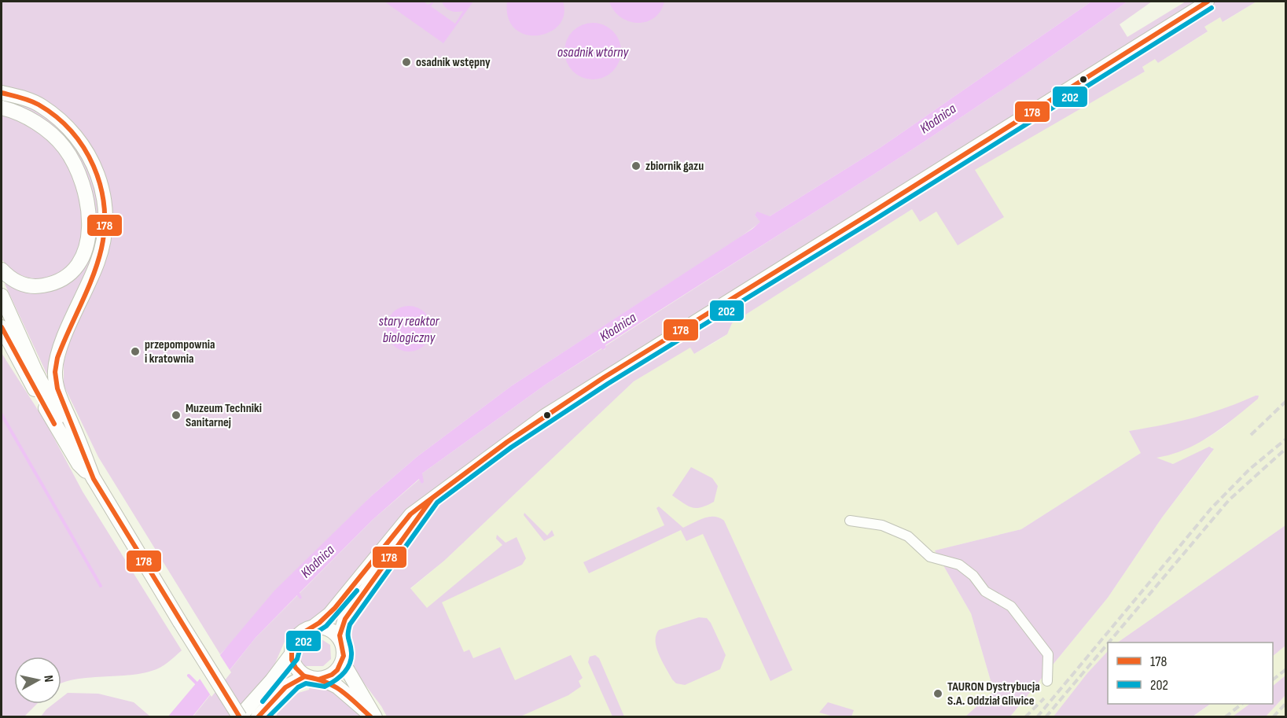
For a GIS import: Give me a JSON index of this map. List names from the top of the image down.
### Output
{
  "water": ["osadnik wtórny", "Kłodnica", "stary reaktor biologiczny"],
  "places": [
    "osadnik wstępny",
    "zbiornik gazu",
    "przepompownia i kratownia",
    "Muzeum Techniki Sanitarnej",
    "TAURON Dystrybucja S.A. Oddział Gliwice"
  ],
  "lines": ["transit line 178", "transit line 202"],
  "legend": ["178", "202"],
  "north": "right"
}
